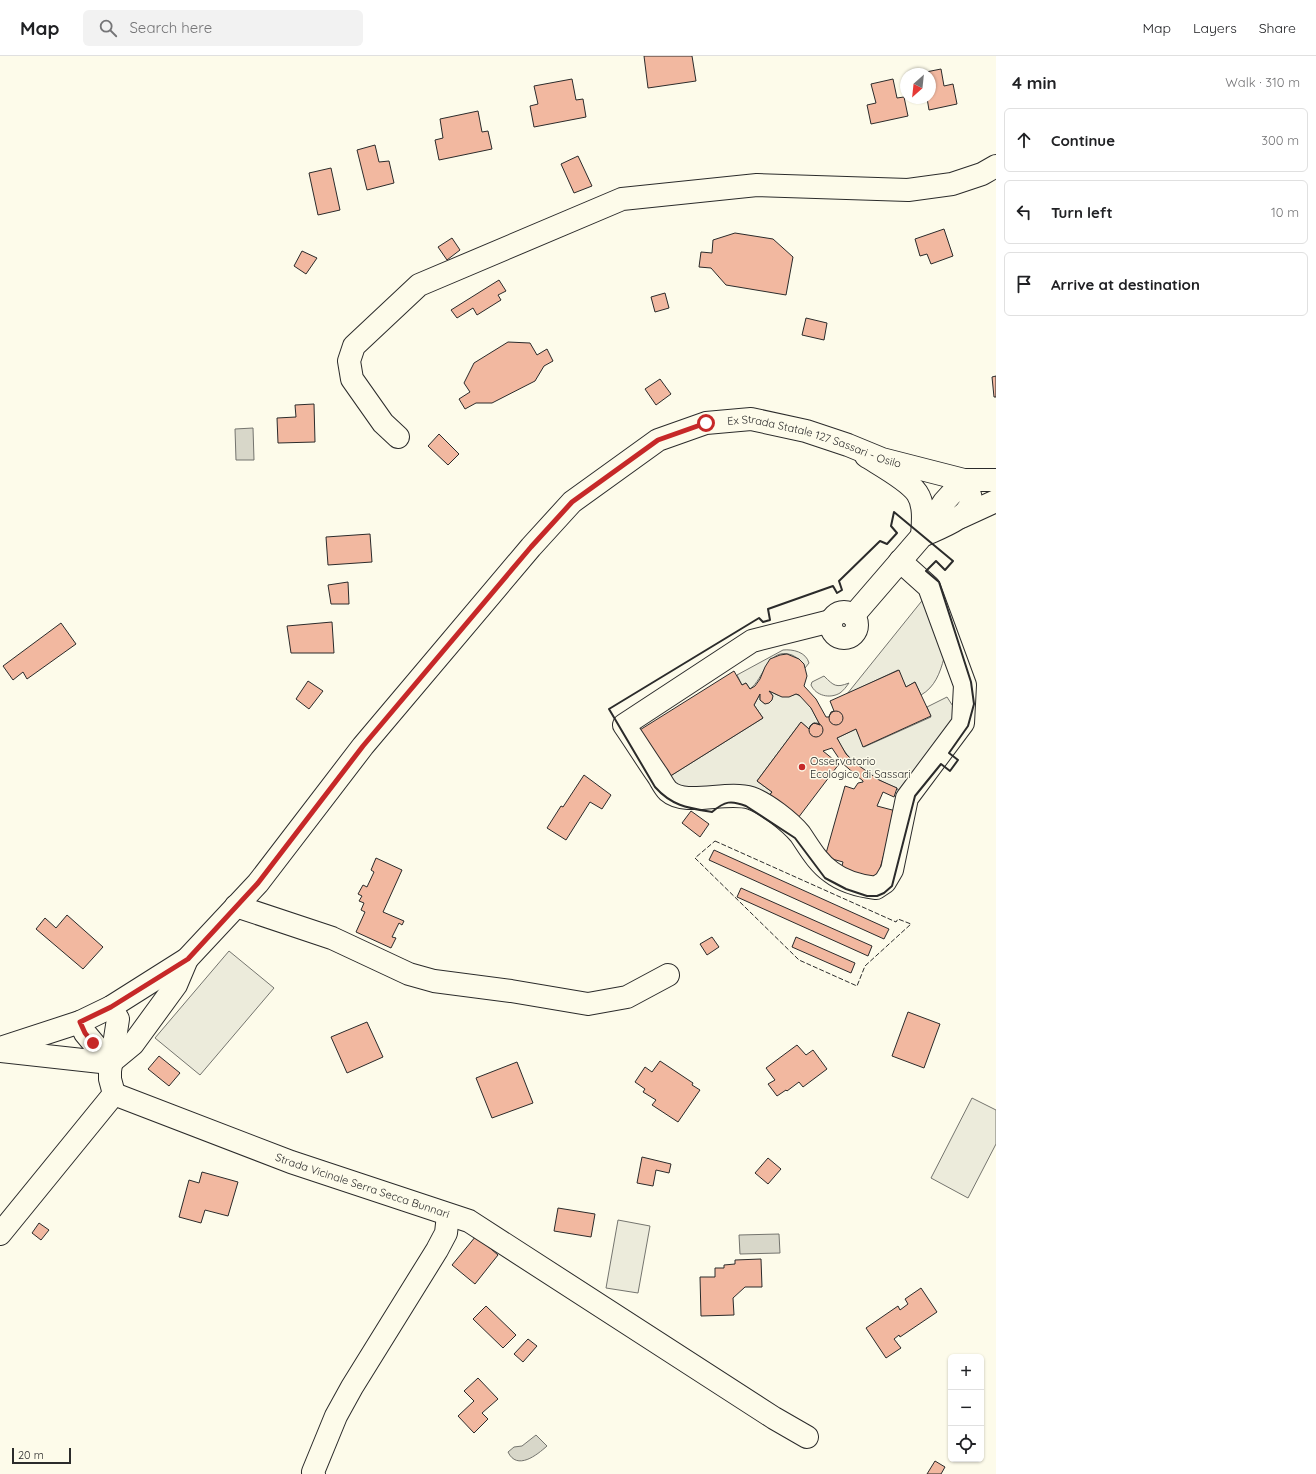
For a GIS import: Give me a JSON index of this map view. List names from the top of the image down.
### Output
{
  "streets": {
    "street": ["Ex Strada Statale 127 Sassari - Osilo", "Strada Vicinale Serra Secca Bunnari"]
  },
  "places": ["Osservatorio Ecologico di Sassari"],
  "scale_bar": "20 m",
  "north": "bottom left",
  "page": {
    "header": "Map",
    "search": "Search here",
    "nav": ["Map", "Layers", "Share"],
    "heading": ["4 min", "Walk · 310 m"],
    "list": [
      ["Continue", "300 m"],
      ["Turn left", "10 m"],
      "Arrive at destination"
    ],
    "map_buttons": ["+", "−"],
    "scale": "20 m"
  }
}
